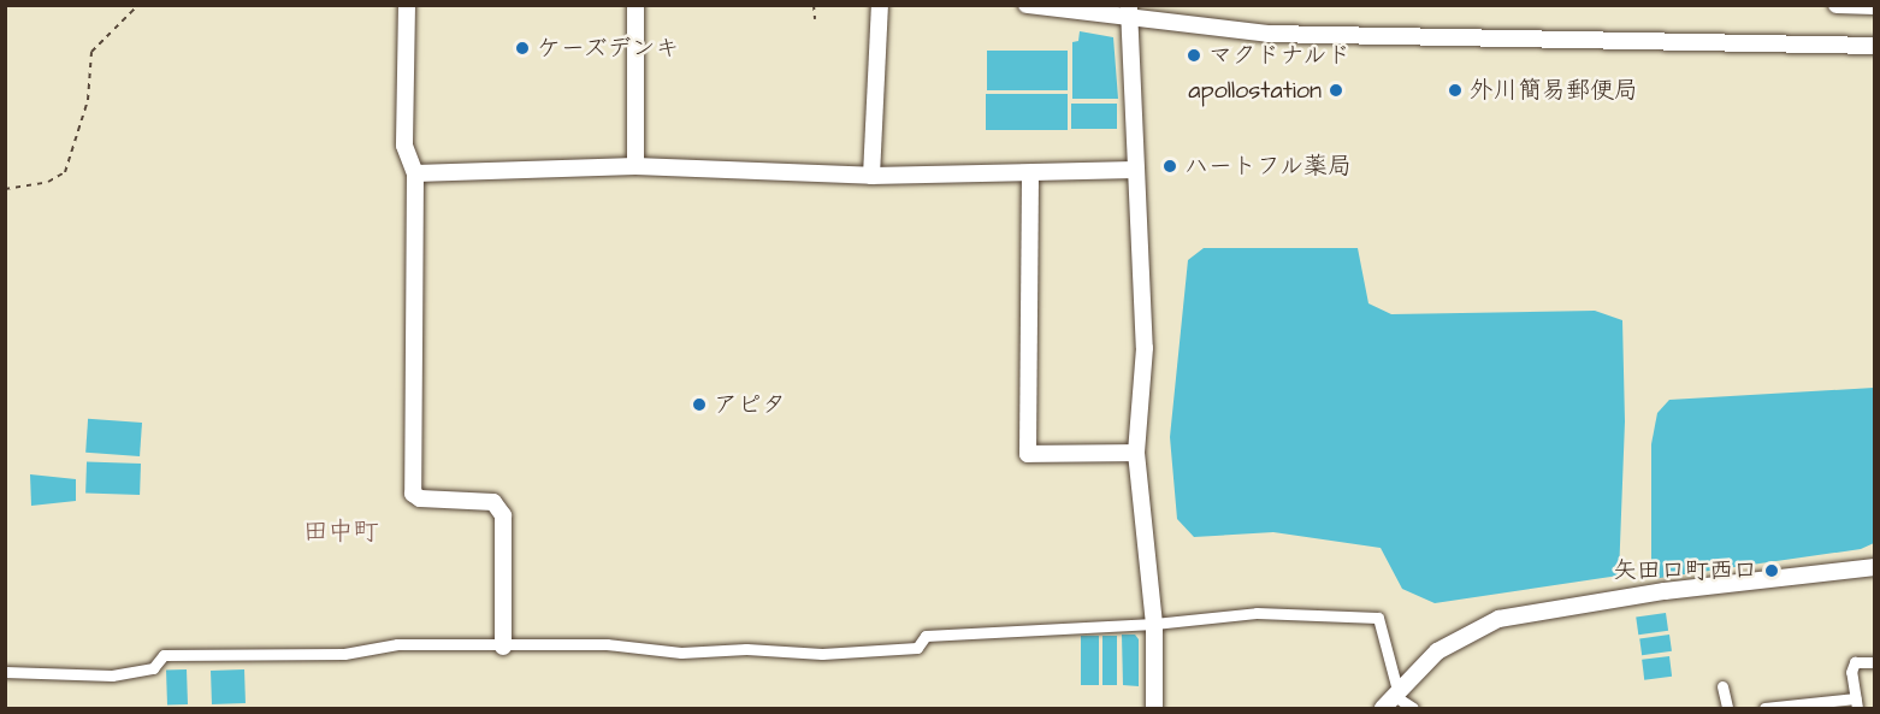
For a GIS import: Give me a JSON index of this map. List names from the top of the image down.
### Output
{
  "districts": ["田中町"],
  "places": [
    "ケーズデンキ",
    "マクドナルド",
    "apollostation",
    "外川簡易郵便局",
    "ハートフル薬局",
    "アピタ",
    "矢田口町西口"
  ]
}
